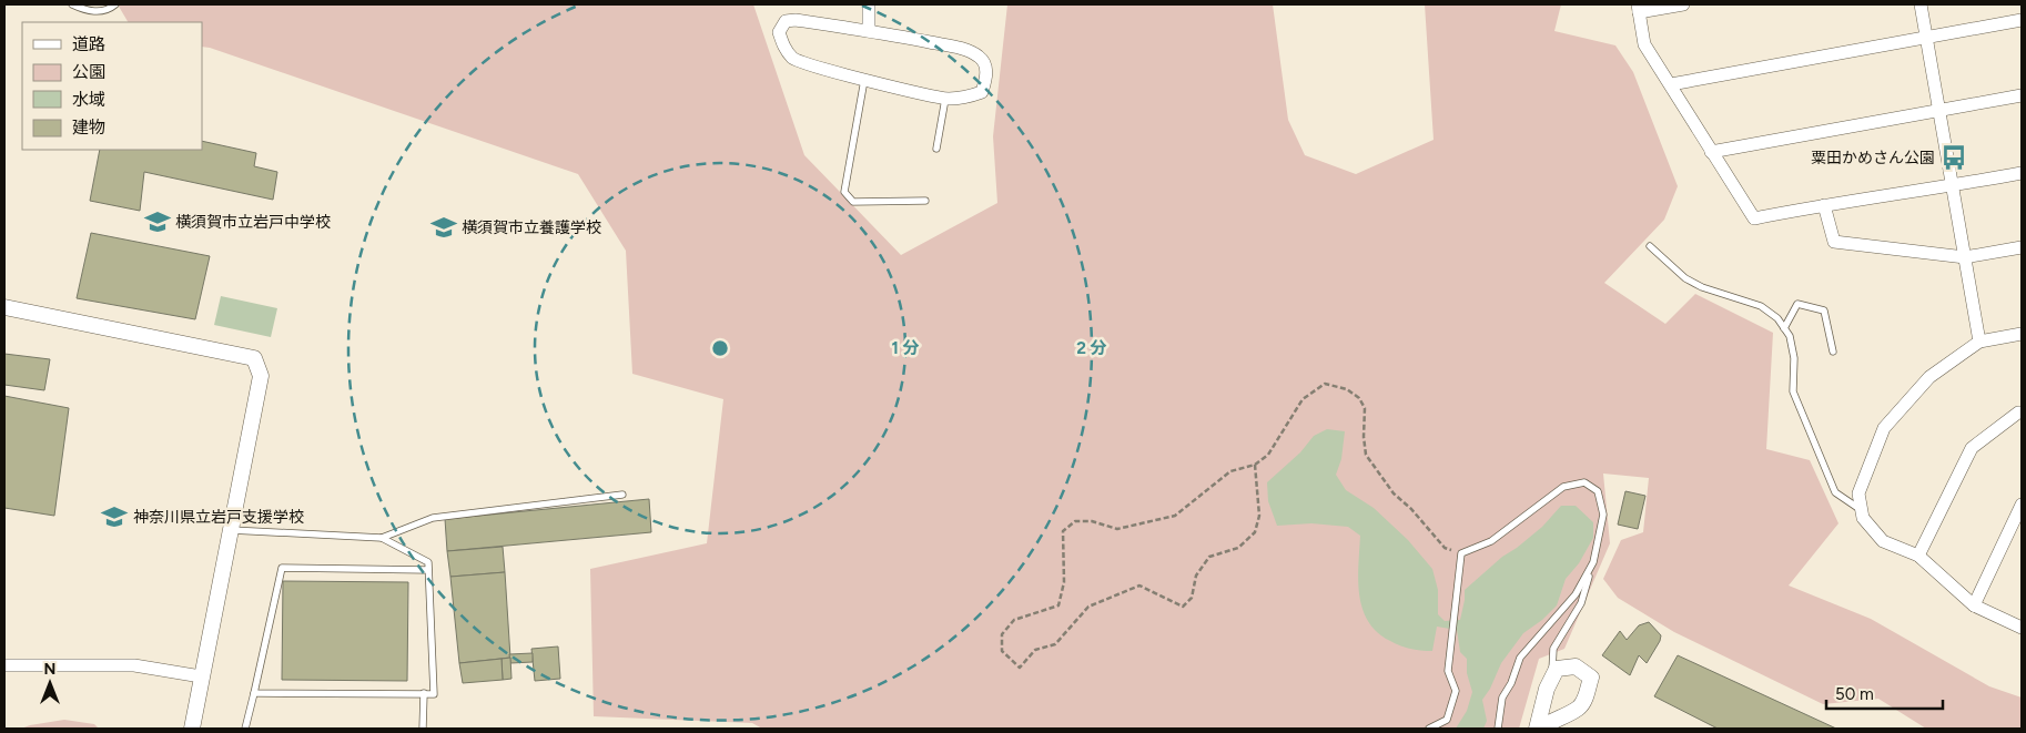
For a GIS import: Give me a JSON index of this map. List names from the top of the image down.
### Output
{
  "places": {
    "bus stop": ["粟田かめさん公園"],
    "school or university": ["横須賀市立岩戸中学校", "横須賀市立養護学校", "神奈川県立岩戸支援学校"]
  },
  "legend": [
    "道路",
    "公園",
    "水域",
    "建物"
  ],
  "scale_bar": "50 m",
  "north": "top",
  "rings": ["1 分", "2 分"]
}
